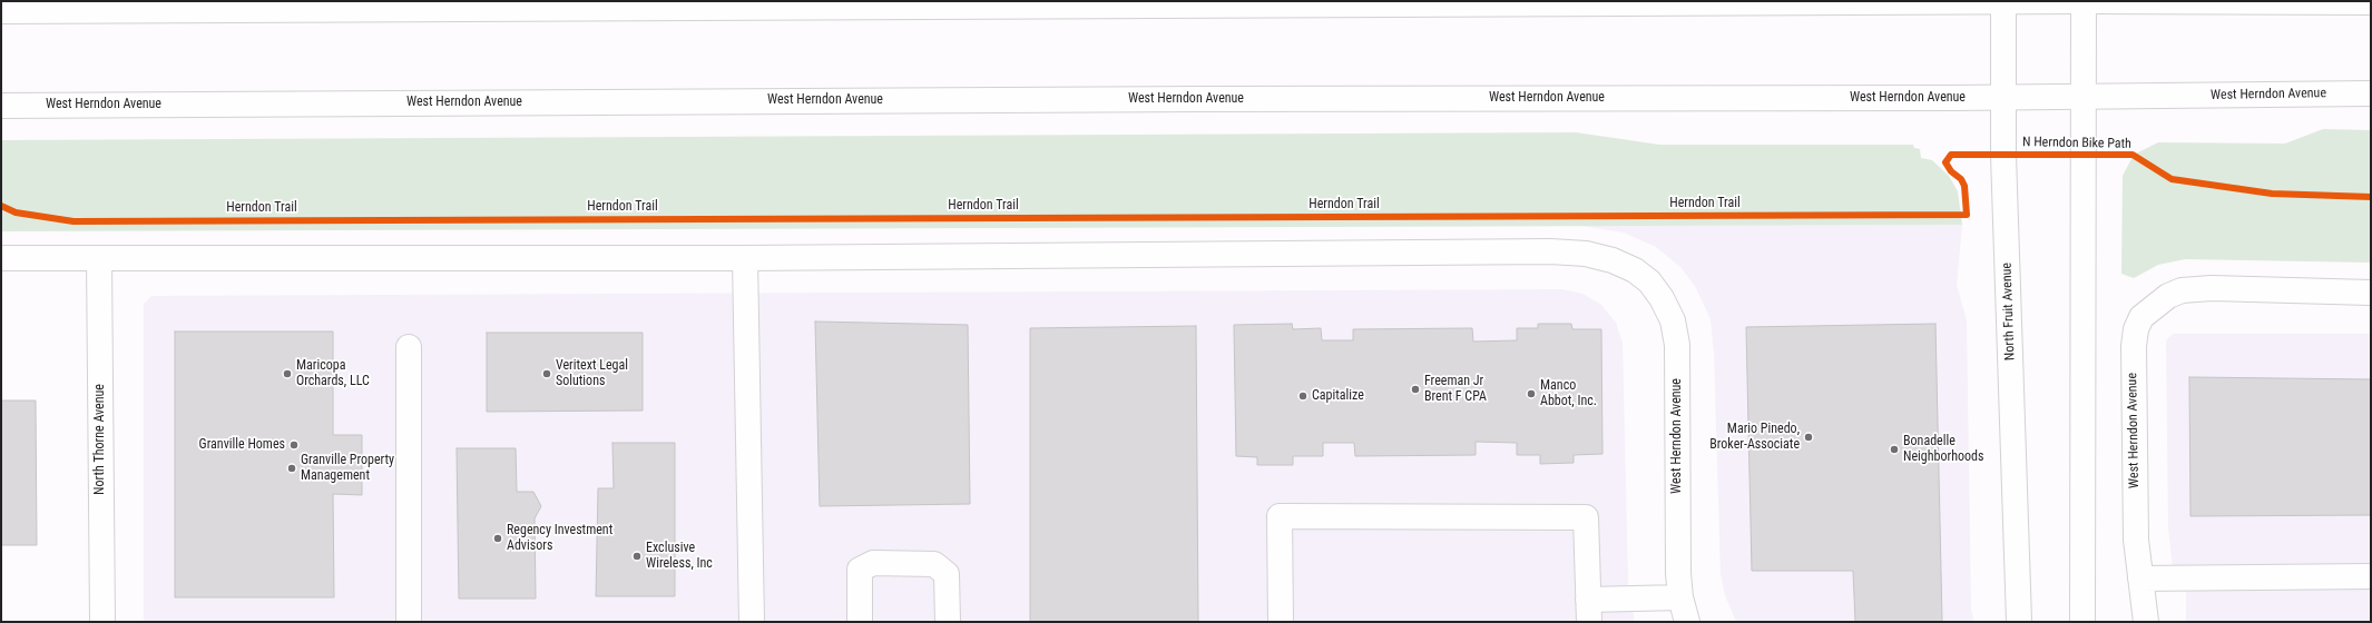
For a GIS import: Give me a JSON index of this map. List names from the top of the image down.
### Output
{
  "streets": {
    "main road": ["West Herndon Avenue", "North Fruit Avenue", "North Thorne Avenue"],
    "cycle path": ["N Herndon Bike Path"]
  },
  "crossings": [
    ["West Herndon Avenue", "North Fruit Avenue"],
    ["West Herndon Avenue", "North Thorne Avenue"]
  ],
  "places": [
    "Maricopa Orchards, LLC",
    "Veritext Legal Solutions",
    "Freeman Jr Brent F CPA",
    "Manco Abbot, Inc.",
    "Capitalize",
    "Mario Pinedo, Broker-Associate",
    "Granville Homes",
    "Bonadelle Neighborhoods",
    "Granville Property Management",
    "Regency Investment Advisors",
    "Exclusive Wireless, Inc"
  ]
}
